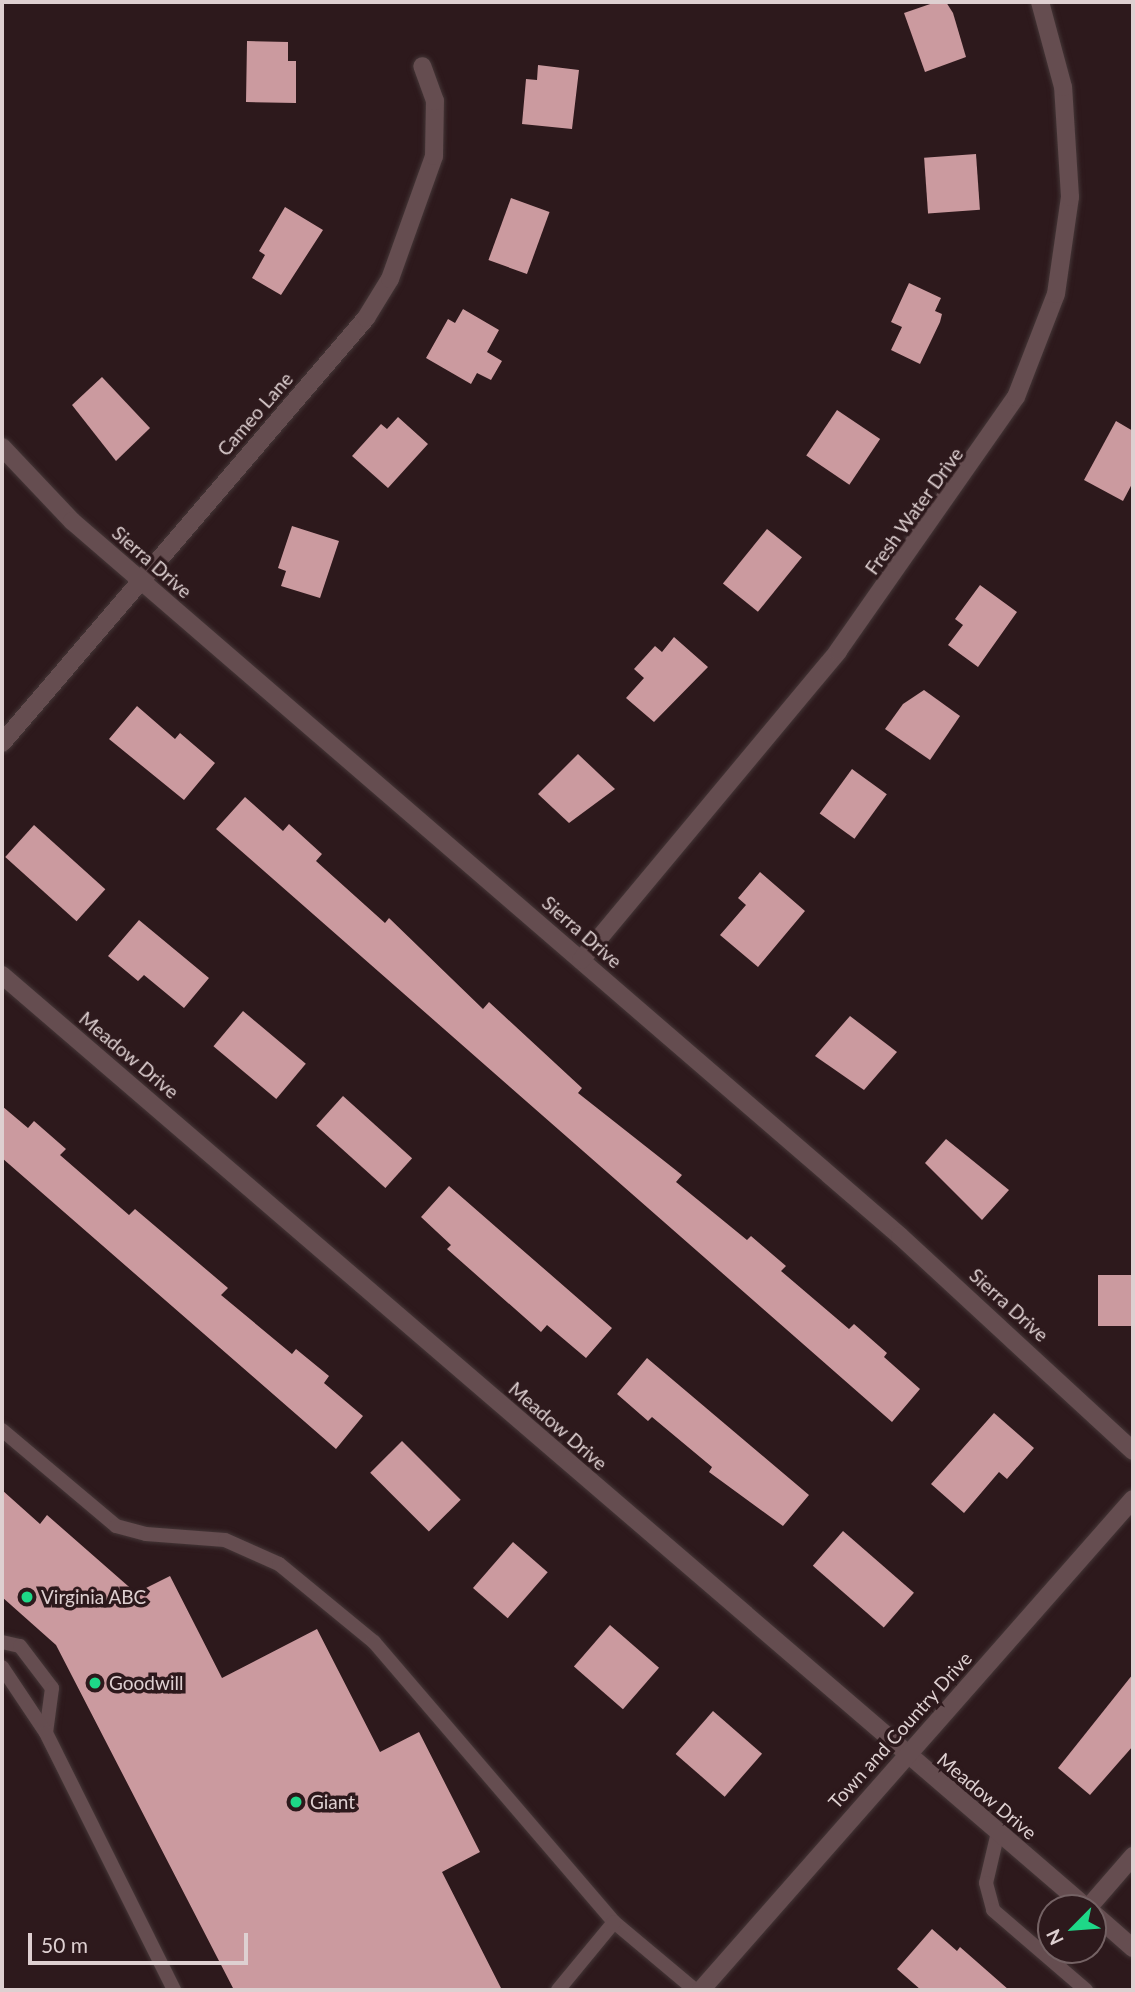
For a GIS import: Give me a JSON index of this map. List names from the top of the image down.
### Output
{
  "streets": {
    "street": [
      "Cameo Lane",
      "Fresh Water Drive",
      "Sierra Drive",
      "Meadow Drive",
      "Town and Country Drive"
    ]
  },
  "crossings": [
    ["Cameo Lane", "Sierra Drive"],
    ["Fresh Water Drive", "Sierra Drive"],
    ["Meadow Drive", "Town and Country Drive"]
  ],
  "places": ["Virginia ABC", "Goodwill", "Giant"],
  "scale_bar": "50 m",
  "north": "bottom left"
}
